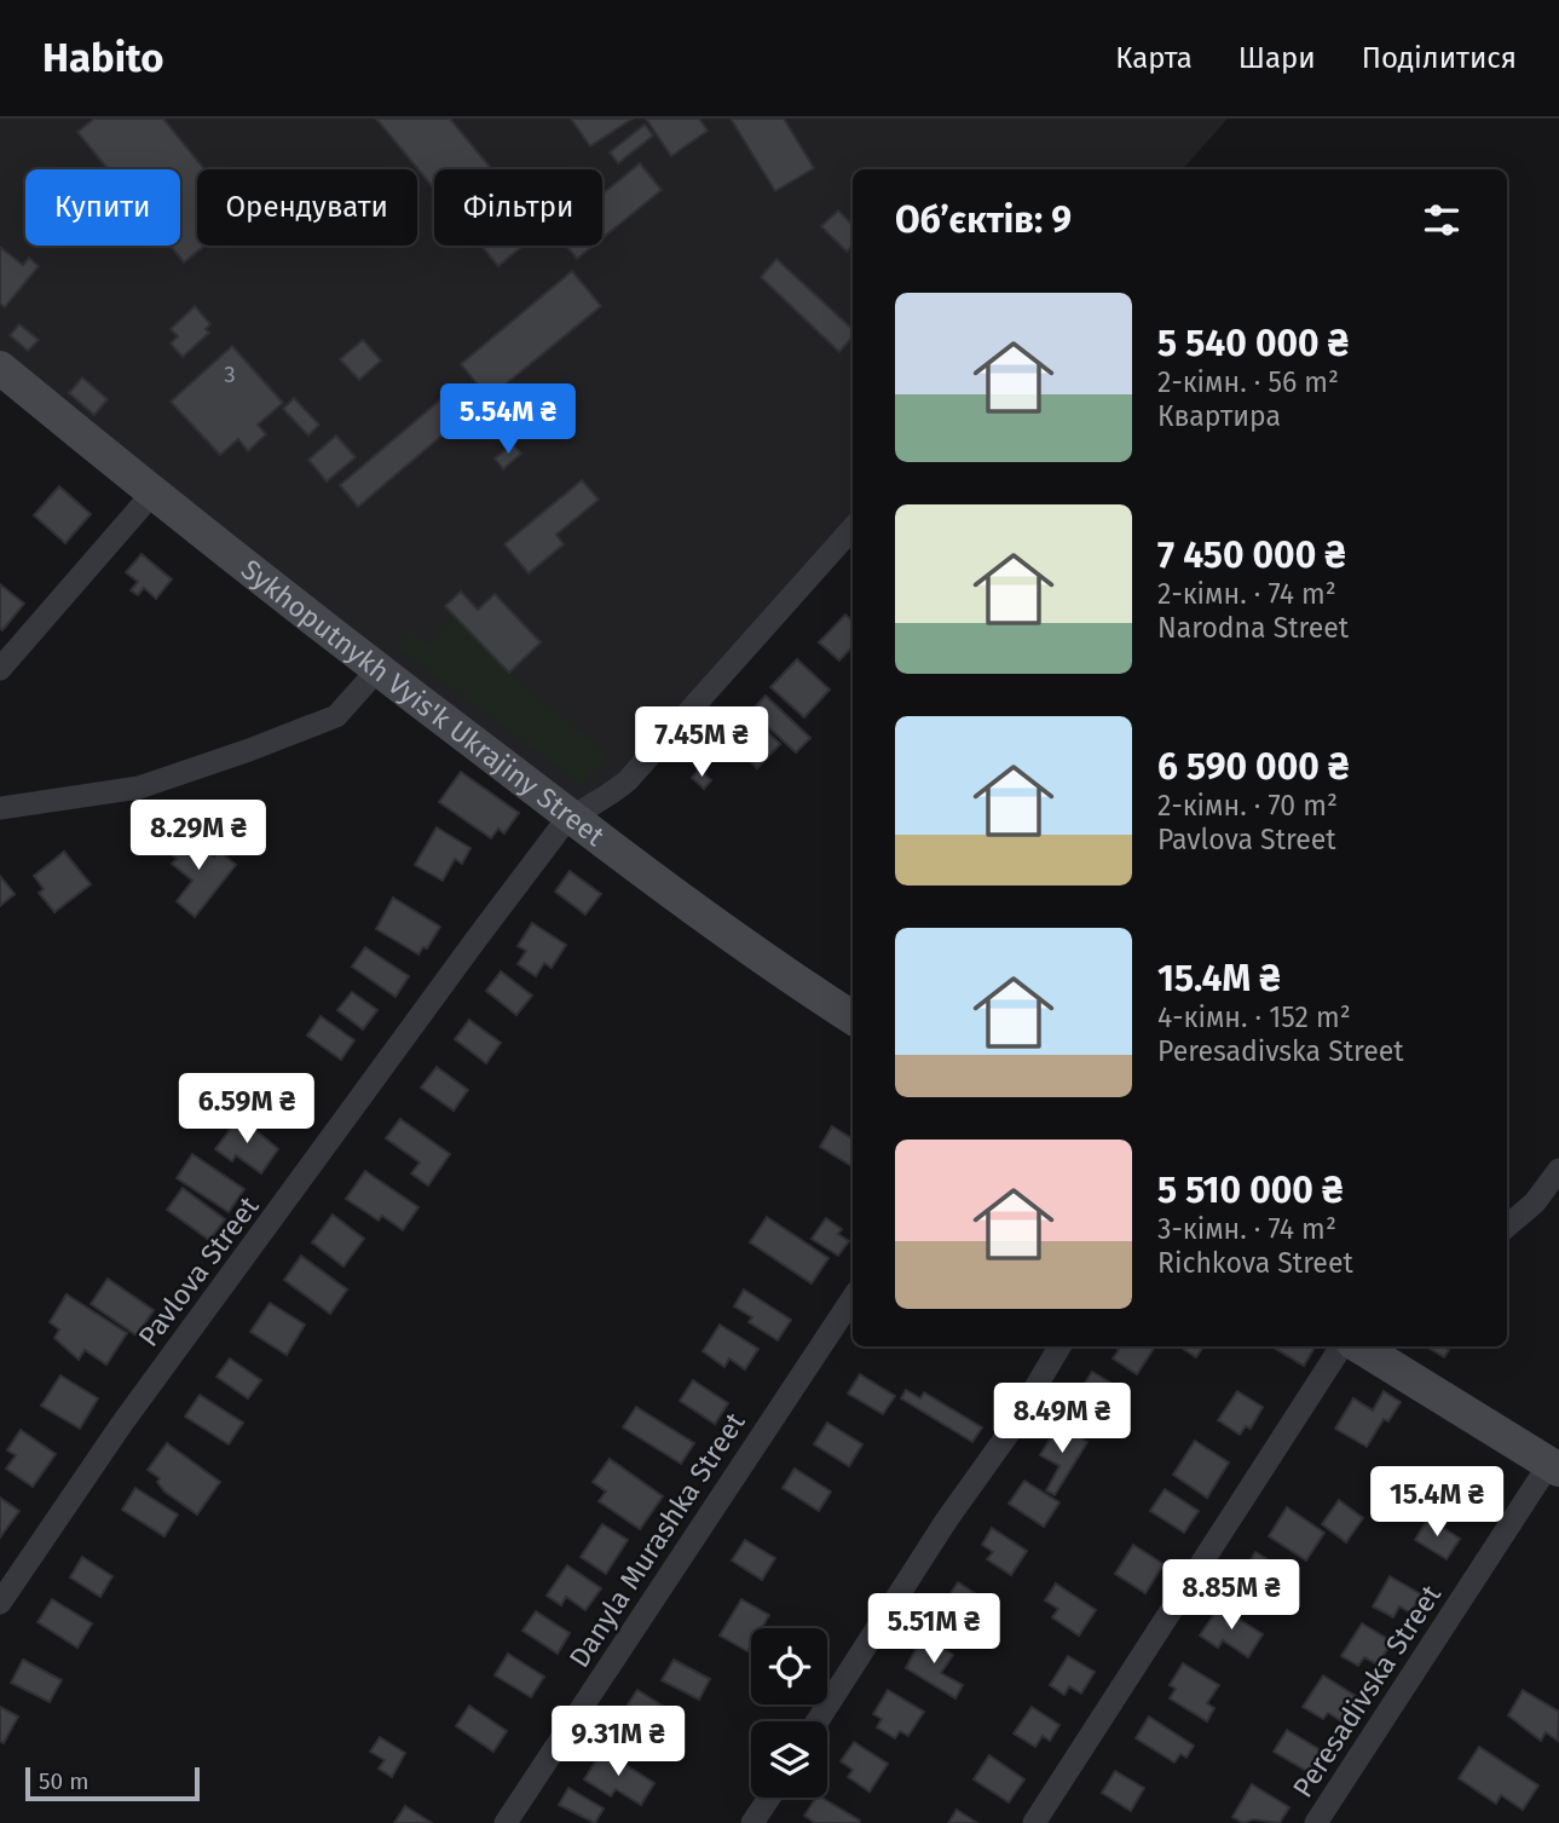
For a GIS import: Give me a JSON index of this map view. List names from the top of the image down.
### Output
{
  "streets": {
    "street": [
      "Sykhoputnykh Vyis'k Ukrajiny Street",
      "Pavlova Street",
      "Danyla Murashka Street",
      "Peresadivska Street"
    ]
  },
  "crossings": [
    ["Sykhoputnykh Vyis'k Ukrajiny Street", "Pavlova Street"]
  ],
  "house_numbers": ["3"],
  "scale_bar": "50 m",
  "page": {
    "header": "Habito",
    "nav": ["Карта", "Шари", "Поділитися"],
    "chip": ["Купити", "Орендувати", "Фільтри"],
    "heading": "Об’єктів: 9",
    "list": [
      {
        "name": "5 540 000 ₴",
        "note": "2-кімн. · 56 m² · Квартира"
      },
      {
        "name": "7 450 000 ₴",
        "note": "2-кімн. · 74 m² · Narodna Street"
      },
      {
        "name": "6 590 000 ₴",
        "note": "2-кімн. · 70 m² · Pavlova Street"
      },
      {
        "name": "15.4M ₴",
        "note": "4-кімн. · 152 m² · Peresadivska Street"
      },
      {
        "name": "5 510 000 ₴",
        "note": "3-кімн. · 74 m² · Richkova Street"
      }
    ],
    "price": [
      "5.54M ₴",
      "7.45M ₴",
      "8.29M ₴",
      "6.59M ₴",
      "8.49M ₴",
      "15.4M ₴",
      "8.85M ₴",
      "5.51M ₴",
      "9.31M ₴"
    ],
    "scale": "50 m"
  }
}
